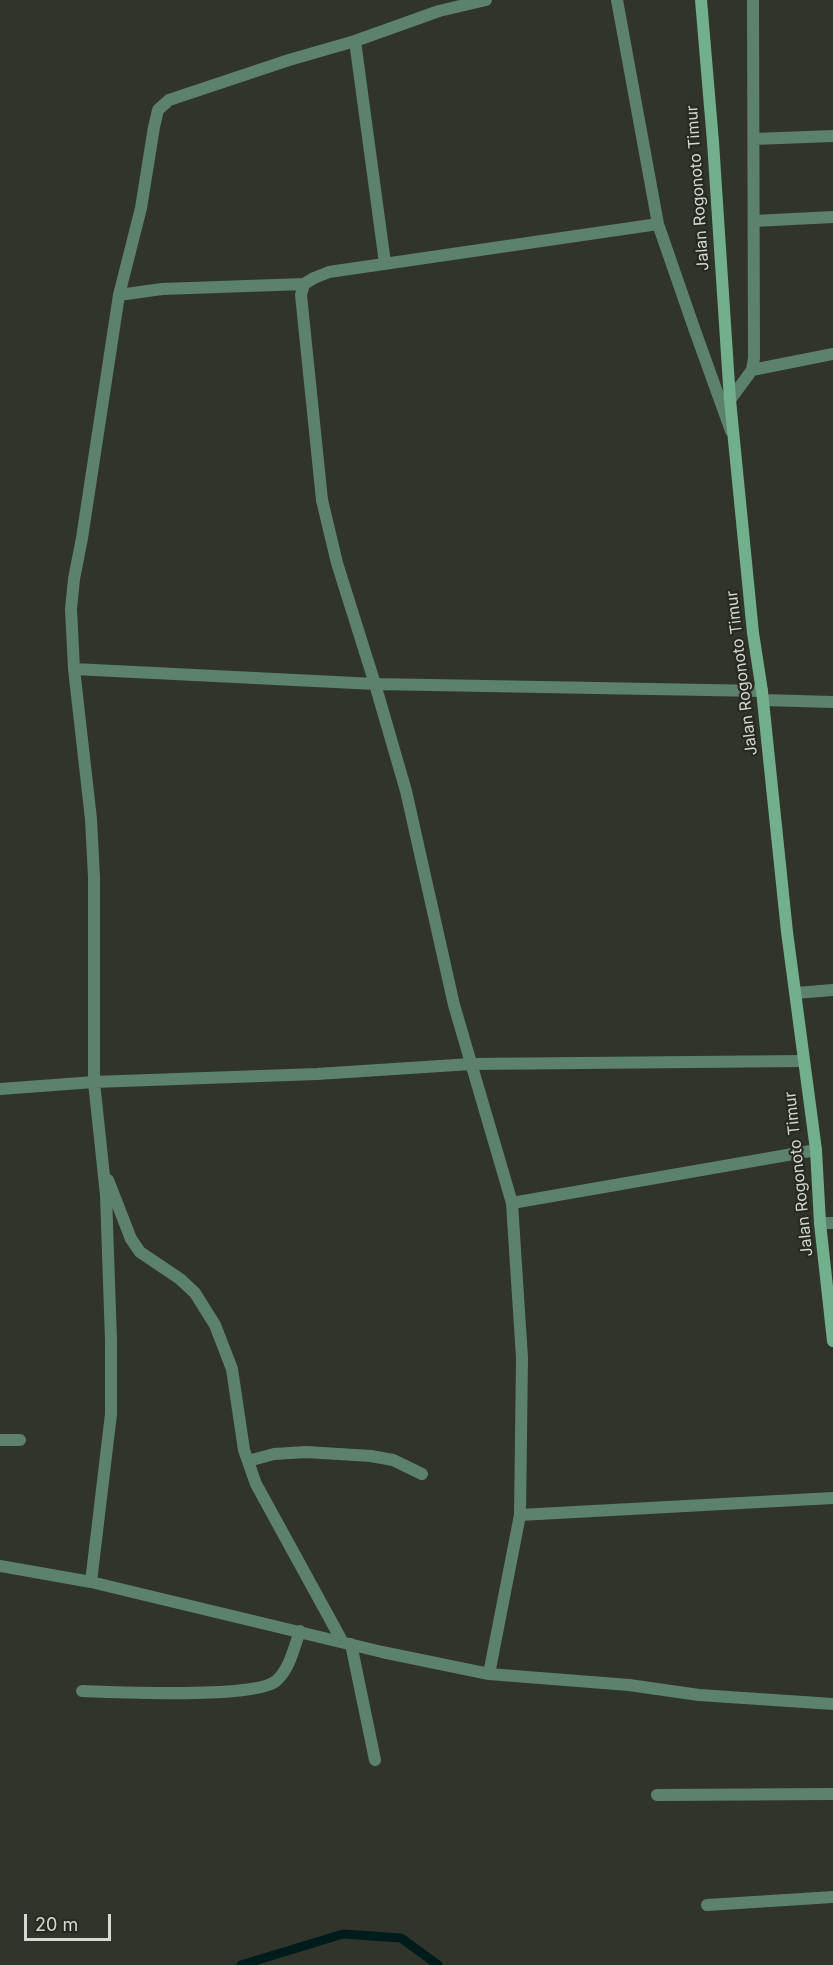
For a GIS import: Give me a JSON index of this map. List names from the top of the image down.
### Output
{
  "streets": {
    "main road": ["Jalan Rogonoto Timur"]
  },
  "scale_bar": "20 m"
}
